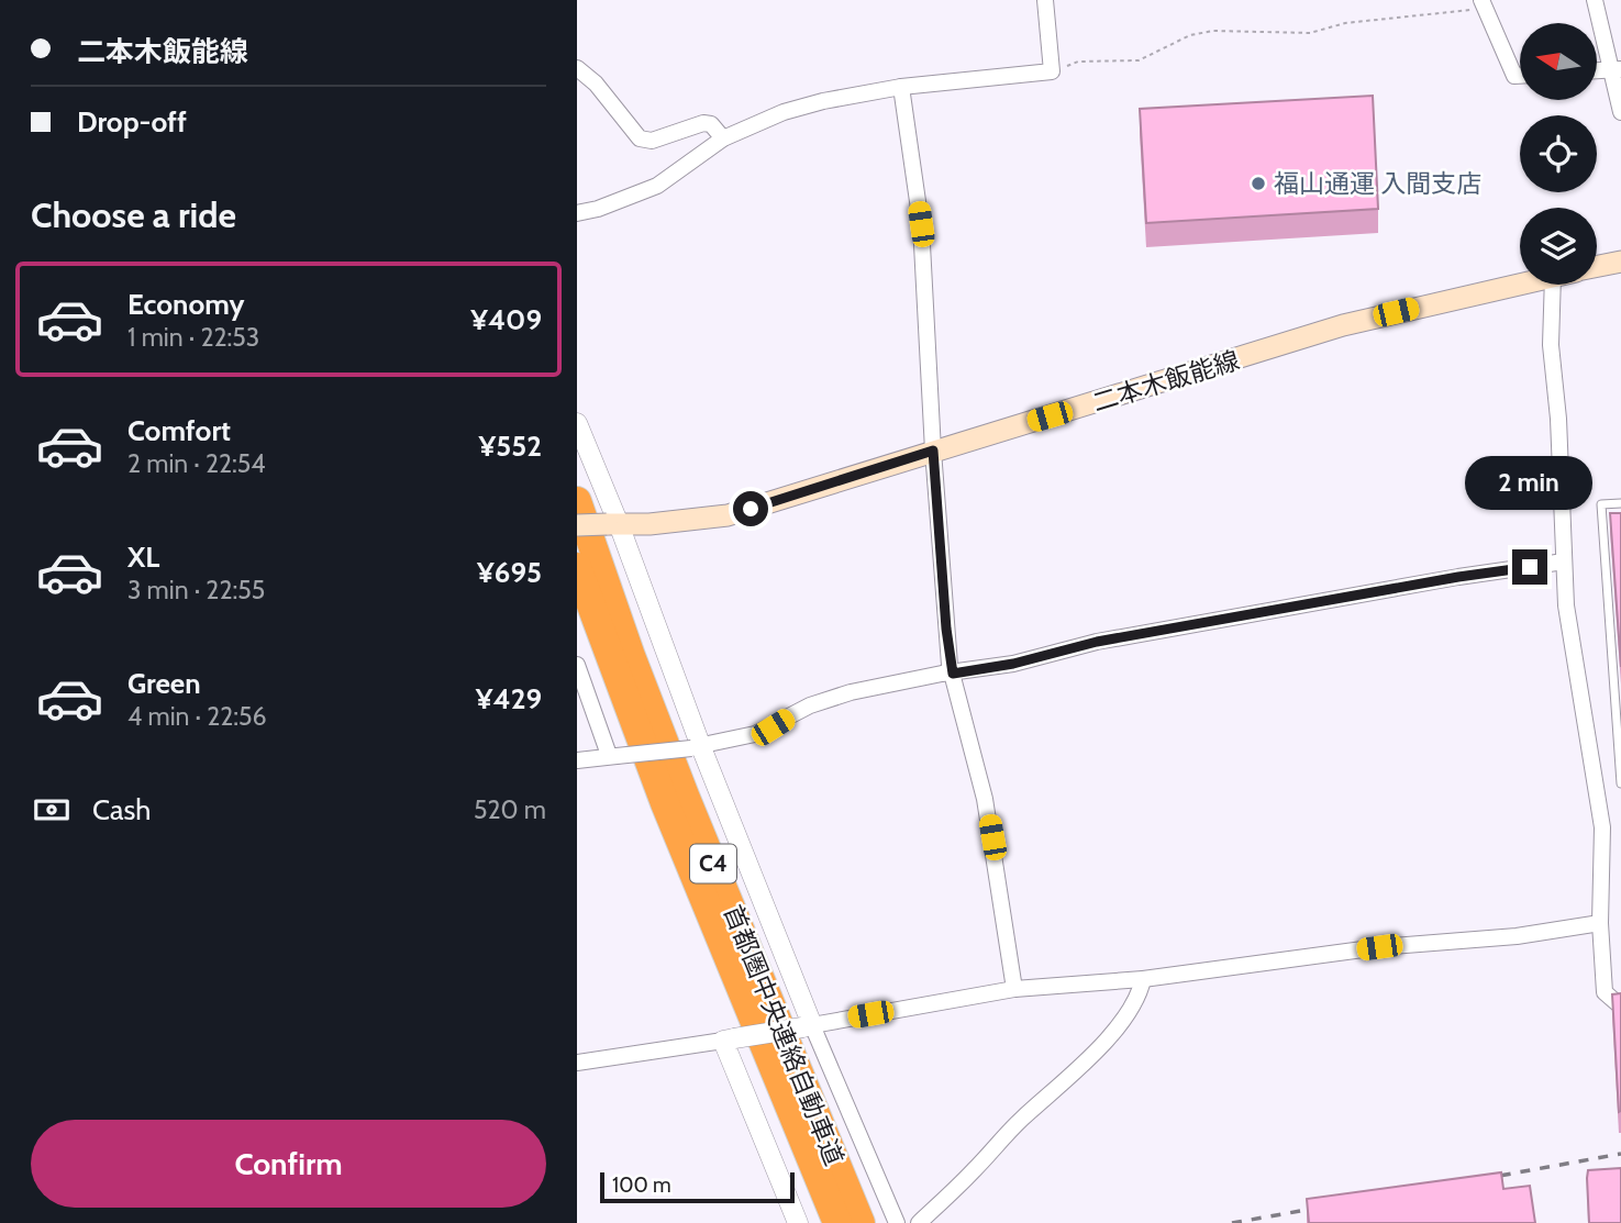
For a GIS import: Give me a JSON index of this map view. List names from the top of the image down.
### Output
{
  "streets": {
    "highway": ["C4", "首都圏中央連絡自動車道"],
    "main road": ["二本木飯能線"]
  },
  "places": ["福山通運 入間支店"],
  "scale_bar": "100 m",
  "north": "left",
  "page": {
    "banner": ["二本木飯能線", "Drop-off"],
    "heading": "Choose a ride",
    "list": [
      {
        "name": "Economy",
        "note": "1 min · 22:53",
        "value": "¥409"
      },
      {
        "name": "Comfort",
        "note": "2 min · 22:54",
        "value": "¥552"
      },
      {
        "name": "XL",
        "note": "3 min · 22:55",
        "value": "¥695"
      },
      {
        "name": "Green",
        "note": "4 min · 22:56",
        "value": "¥429"
      }
    ],
    "bubble": "2 min",
    "pay": ["Cash", "520 m"],
    "buttons": "Confirm",
    "scale": "100 m"
  }
}
